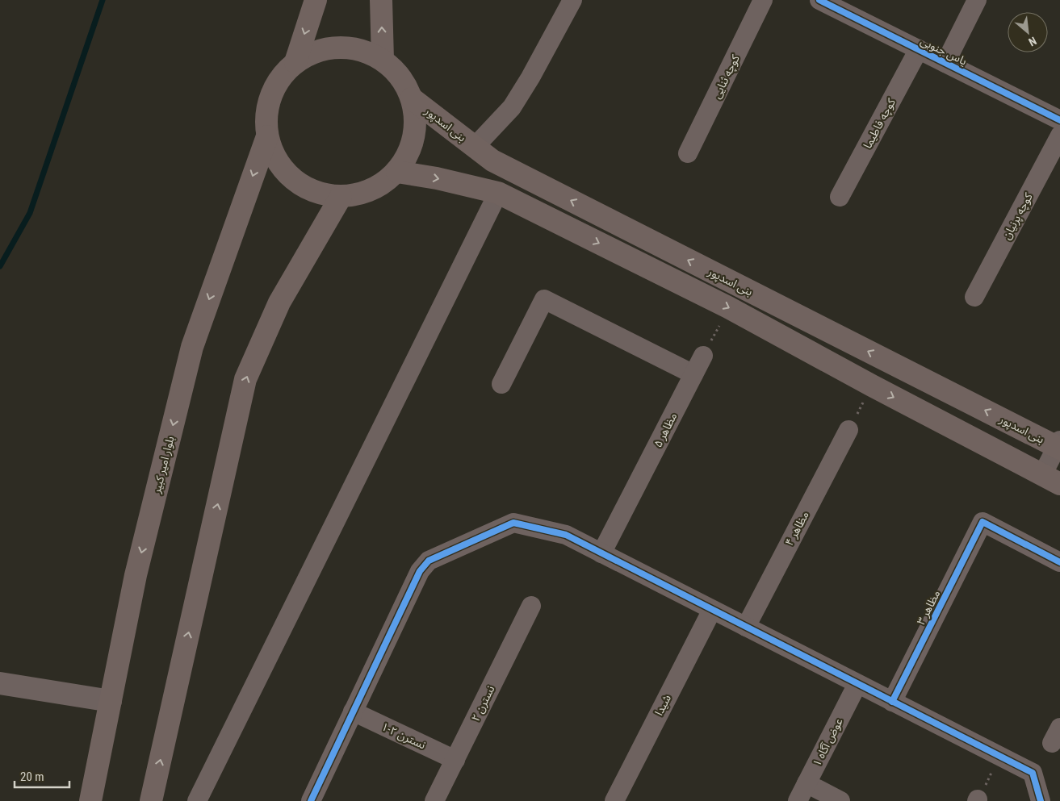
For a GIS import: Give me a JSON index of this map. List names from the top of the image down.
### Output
{
  "streets": {
    "main road": ["بنی اسدپور", "بلوار امیر کبیر"],
    "street": [
      "یاس جنوبی",
      "کوچه ثنایی",
      "کوچه فاطیما",
      "کوچه پرنیان",
      "مظاهر ۵",
      "مظاهر ۴",
      "مظاهر ۳",
      "نسترن ۲",
      "شیدا",
      "نسترن ۲-۱",
      "عوض آگاه ۱"
    ]
  },
  "crossings": [
    ["یاس جنوبی", "کوچه فاطیما"],
    ["نسترن ۲", "نسترن ۲-۱"]
  ],
  "scale_bar": "20 m",
  "north": "bottom right"
}
